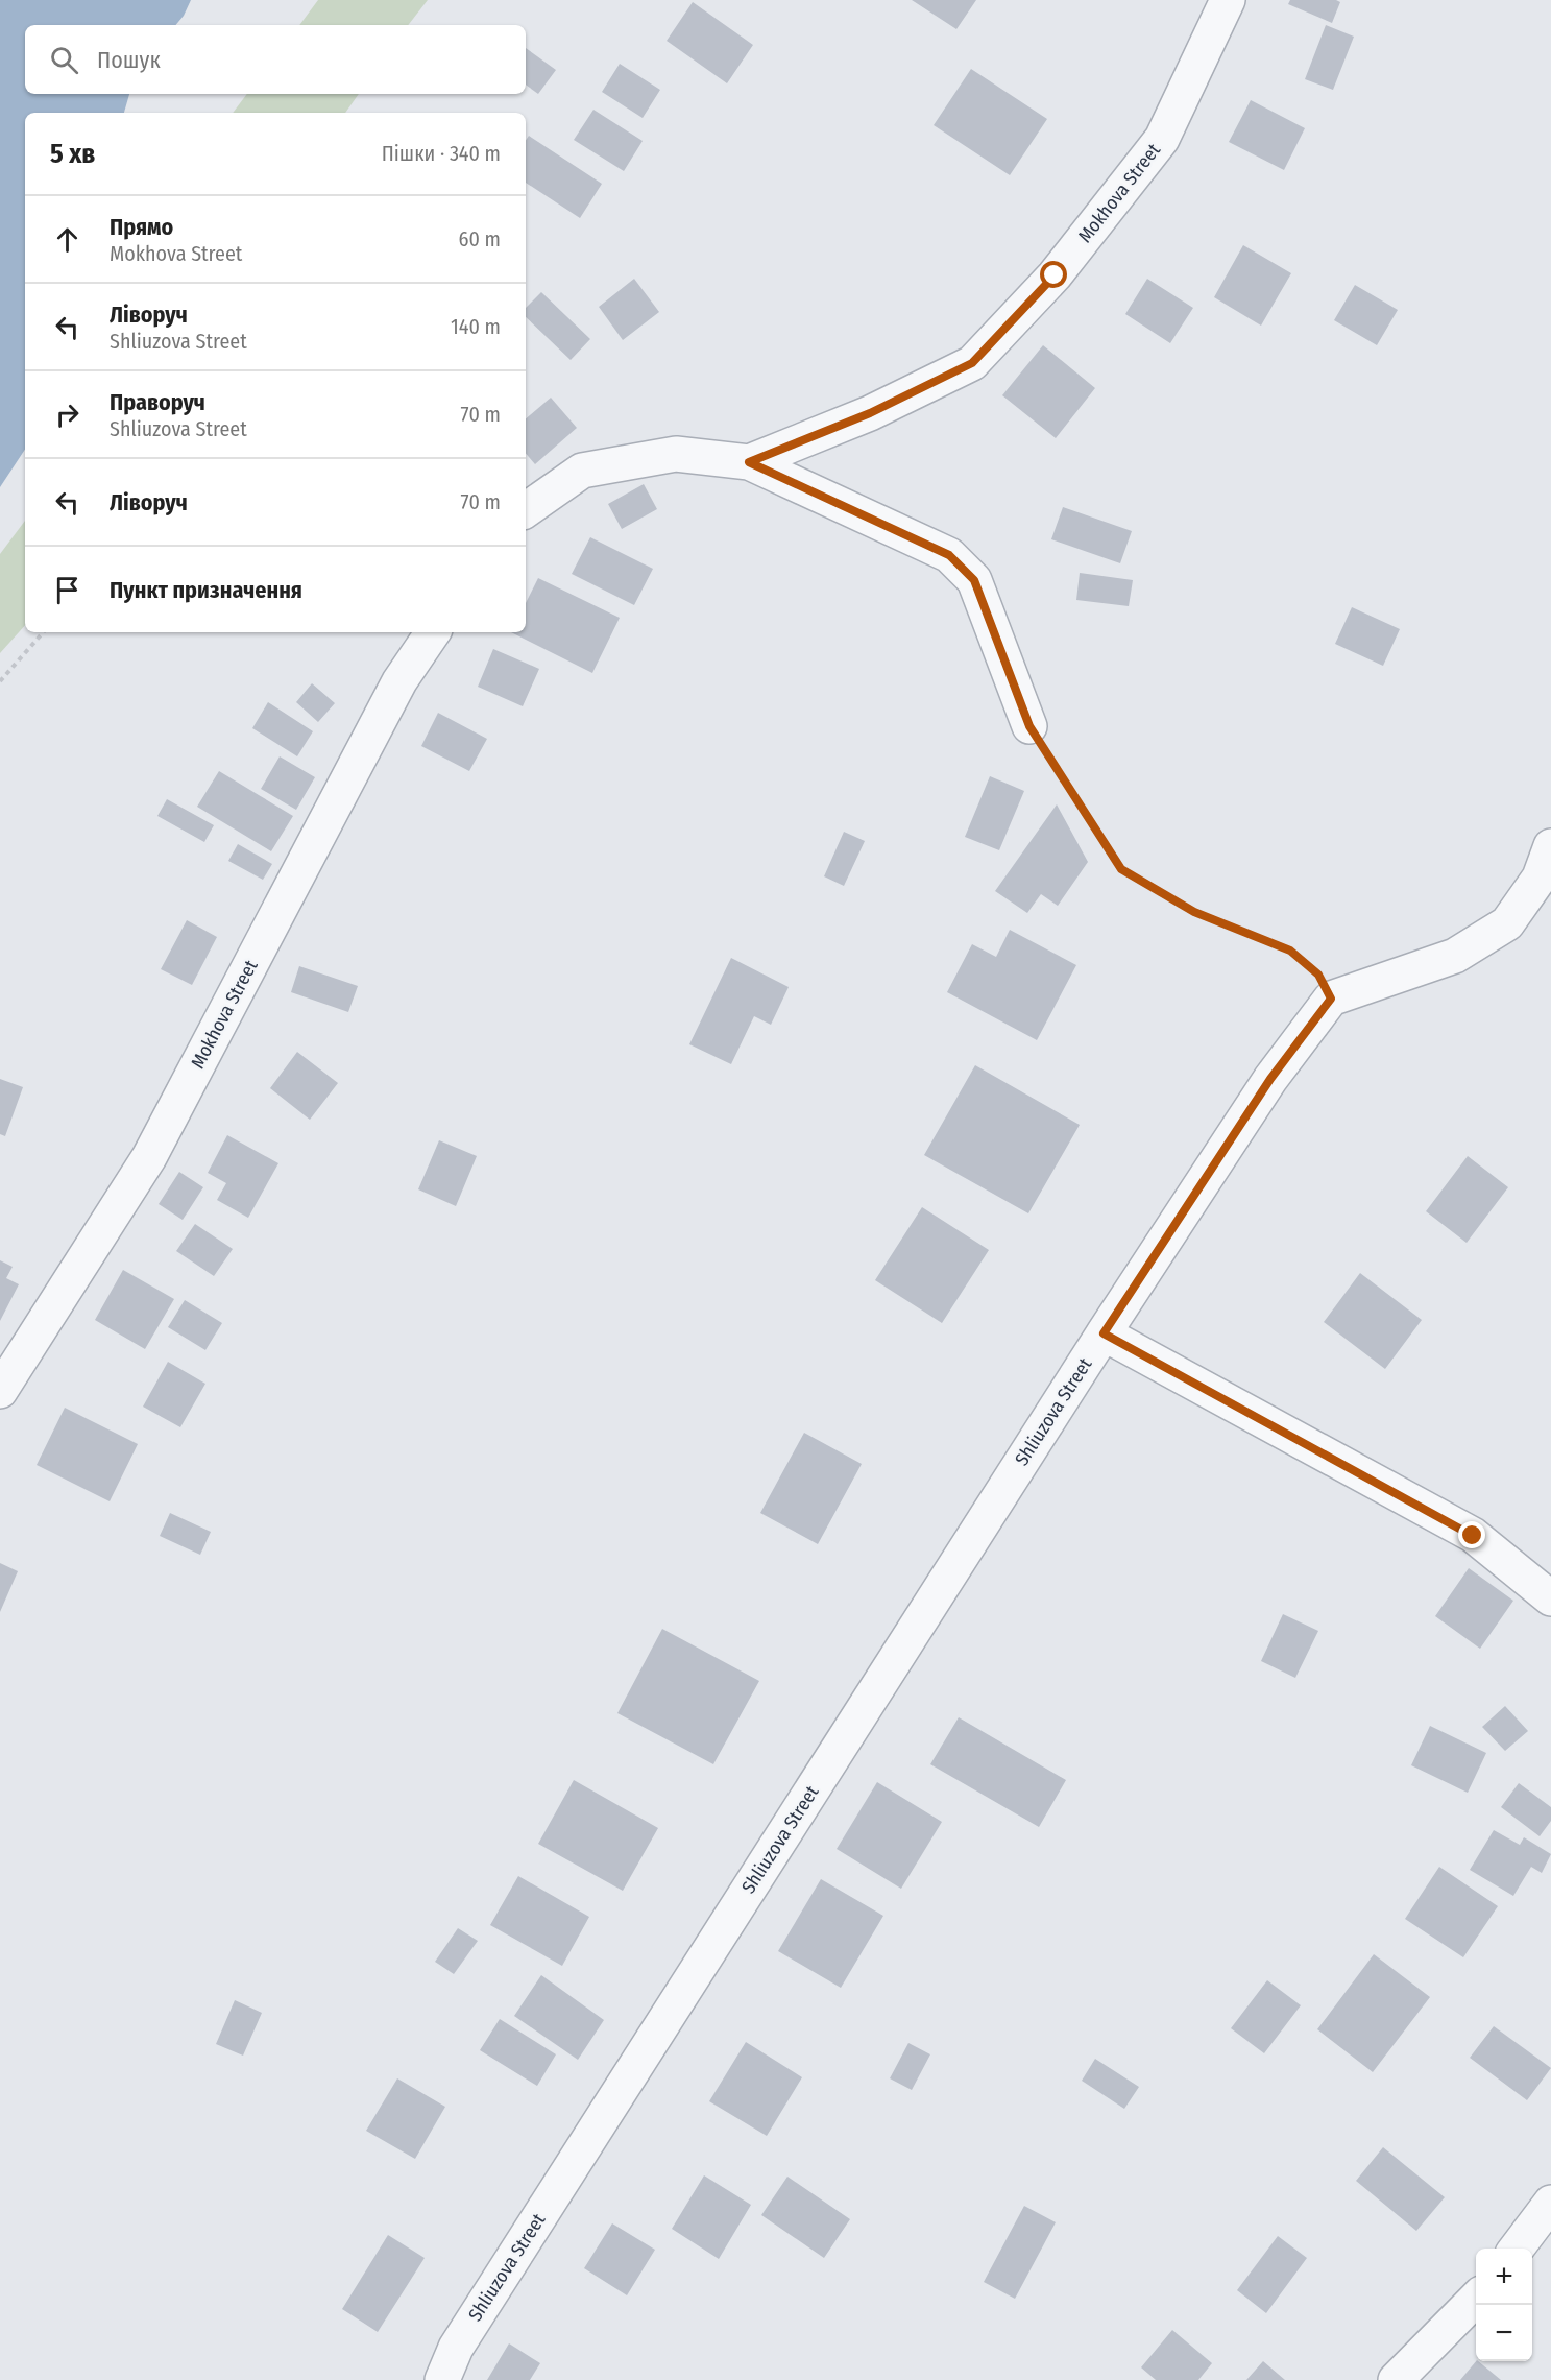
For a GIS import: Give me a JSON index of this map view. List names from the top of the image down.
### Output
{
  "streets": {
    "street": ["Mokhova Street", "Shliuzova Street"]
  },
  "page": {
    "search": "Пошук",
    "heading": ["5 хв", "Пішки · 340 m"],
    "list": [
      ["Прямо", "Mokhova Street", "60 m"],
      ["Ліворуч", "Shliuzova Street", "140 m"],
      ["Праворуч", "Shliuzova Street", "70 m"],
      ["Ліворуч", "70 m"],
      "Пункт призначення"
    ],
    "map_buttons": ["+", "−"]
  }
}
